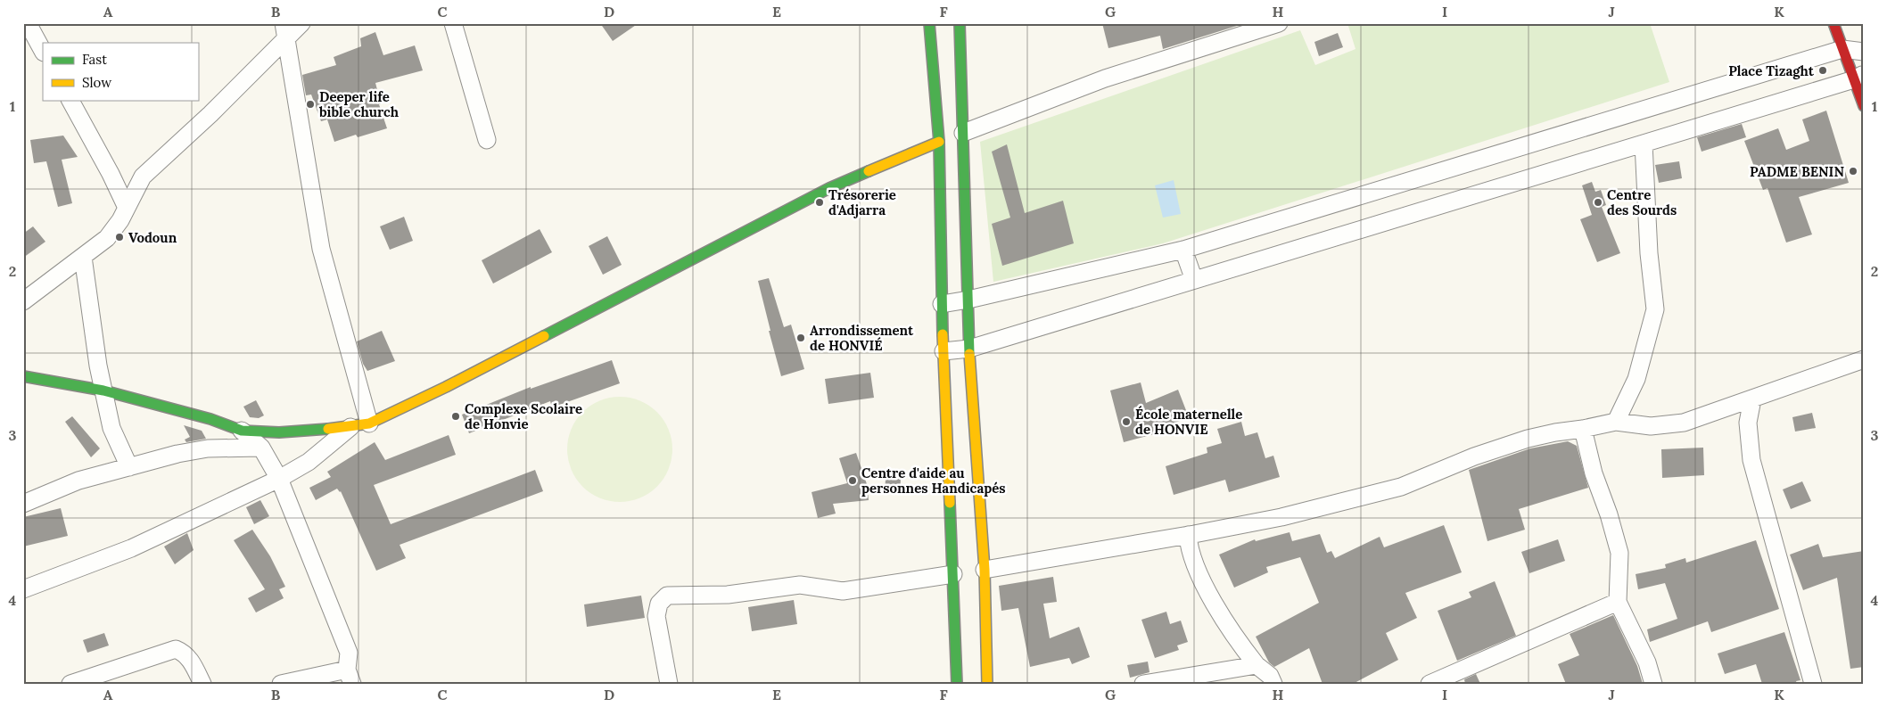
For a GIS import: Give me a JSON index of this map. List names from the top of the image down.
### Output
{
  "places": [
    "Place Tizaght",
    "Deeper life bible church",
    "PADME BENIN",
    "Trésorerie d'Adjarra",
    "Centre des Sourds",
    "Vodoun",
    "Arrondissement de HONVIÉ",
    "Complexe Scolaire de Honvie",
    "École maternelle de HONVIE",
    "Centre d'aide au personnes Handicapés"
  ],
  "legend": ["Fast", "Slow"],
  "grid": {
    "columns": [
      "A",
      "B",
      "C",
      "D",
      "E",
      "F",
      "G",
      "H",
      "I",
      "J",
      "K"
    ],
    "rows": [
      "1",
      "2",
      "3",
      "4"
    ]
  }
}
